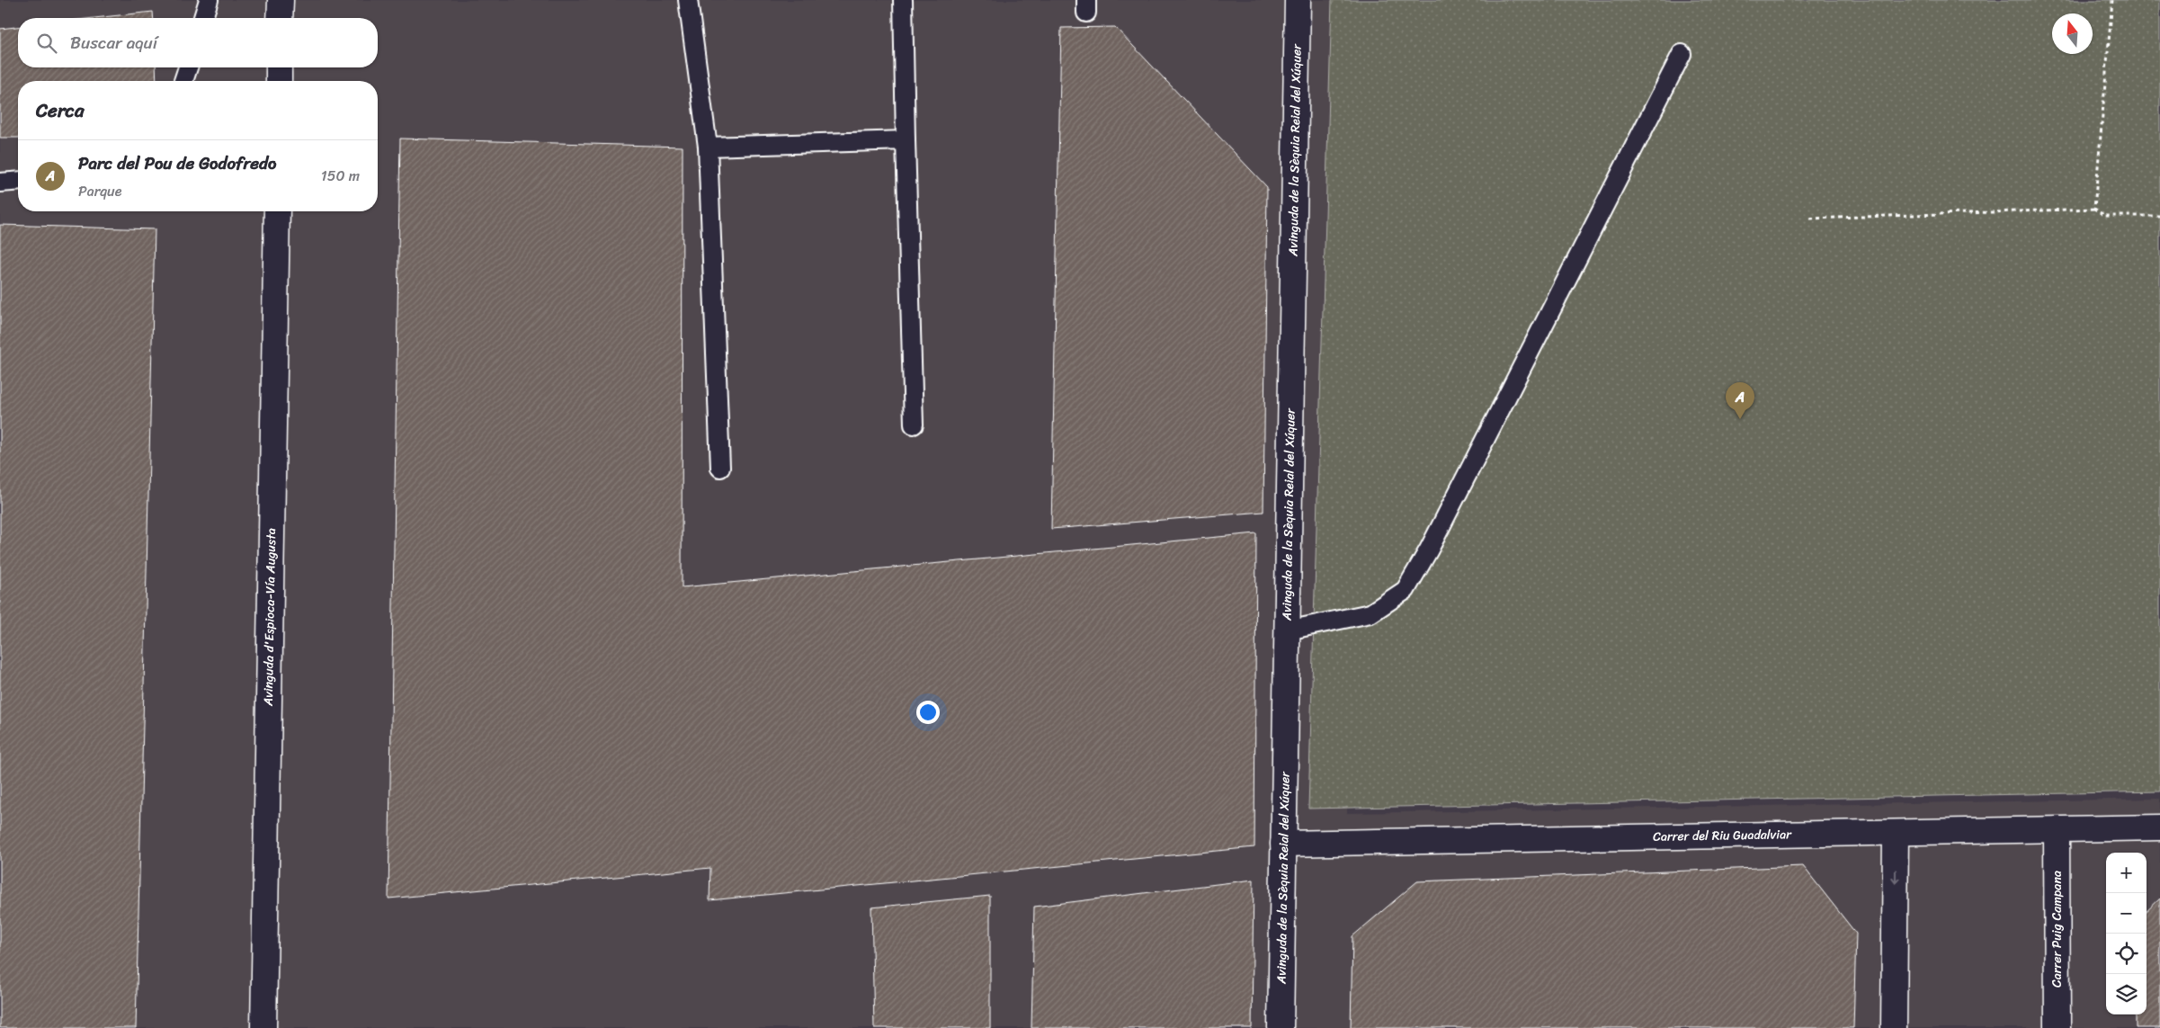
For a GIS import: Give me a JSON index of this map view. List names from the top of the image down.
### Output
{
  "streets": {
    "street": [
      "Avinguda de la Sèquia Reial del Xúquer",
      "Avinguda d'Espioca-Vía Augusta",
      "Carrer del Riu Guadalviar",
      "Carrer Puig Campana"
    ]
  },
  "crossings": [
    ["Avinguda de la Sèquia Reial del Xúquer", "Carrer del Riu Guadalviar"],
    ["Carrer del Riu Guadalviar", "Carrer Puig Campana"]
  ],
  "north": "top",
  "page": {
    "search": "Buscar aquí",
    "heading": "Cerca",
    "list": [
      {
        "mark": "A",
        "name": "Parc del Pou de Godofredo",
        "note": "Parque",
        "value": "150 m"
      }
    ],
    "pins": "A",
    "map_buttons": ["+", "−"]
  }
}
